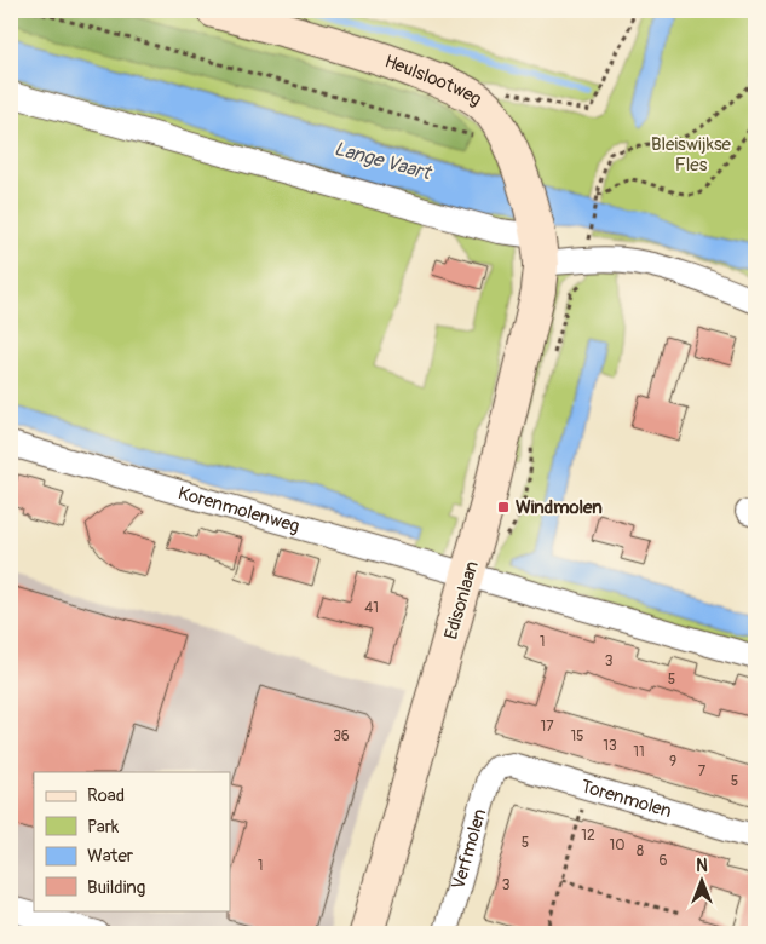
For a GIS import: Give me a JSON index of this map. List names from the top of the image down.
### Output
{
  "streets": {
    "street": [
      "Heulslootweg",
      "Korenmolenweg",
      "Edisonlaan",
      "Torenmolen",
      "Verfmolen"
    ]
  },
  "crossings": [
    ["Heulslootweg", "Edisonlaan"],
    ["Korenmolenweg", "Edisonlaan"],
    ["Torenmolen", "Verfmolen"]
  ],
  "water": ["Lange Vaart"],
  "parks": ["Bleiswijkse Fles"],
  "places": {
    "transit": ["Windmolen"]
  },
  "house_numbers": [
    "41",
    "1",
    "3",
    "5",
    "17",
    "36",
    "15",
    "13",
    "11",
    "9",
    "7",
    "5",
    "12",
    "5",
    "10",
    "8",
    "6",
    "1",
    "3"
  ],
  "legend": [
    "Road",
    "Park",
    "Water",
    "Building"
  ],
  "north": "top"
}
